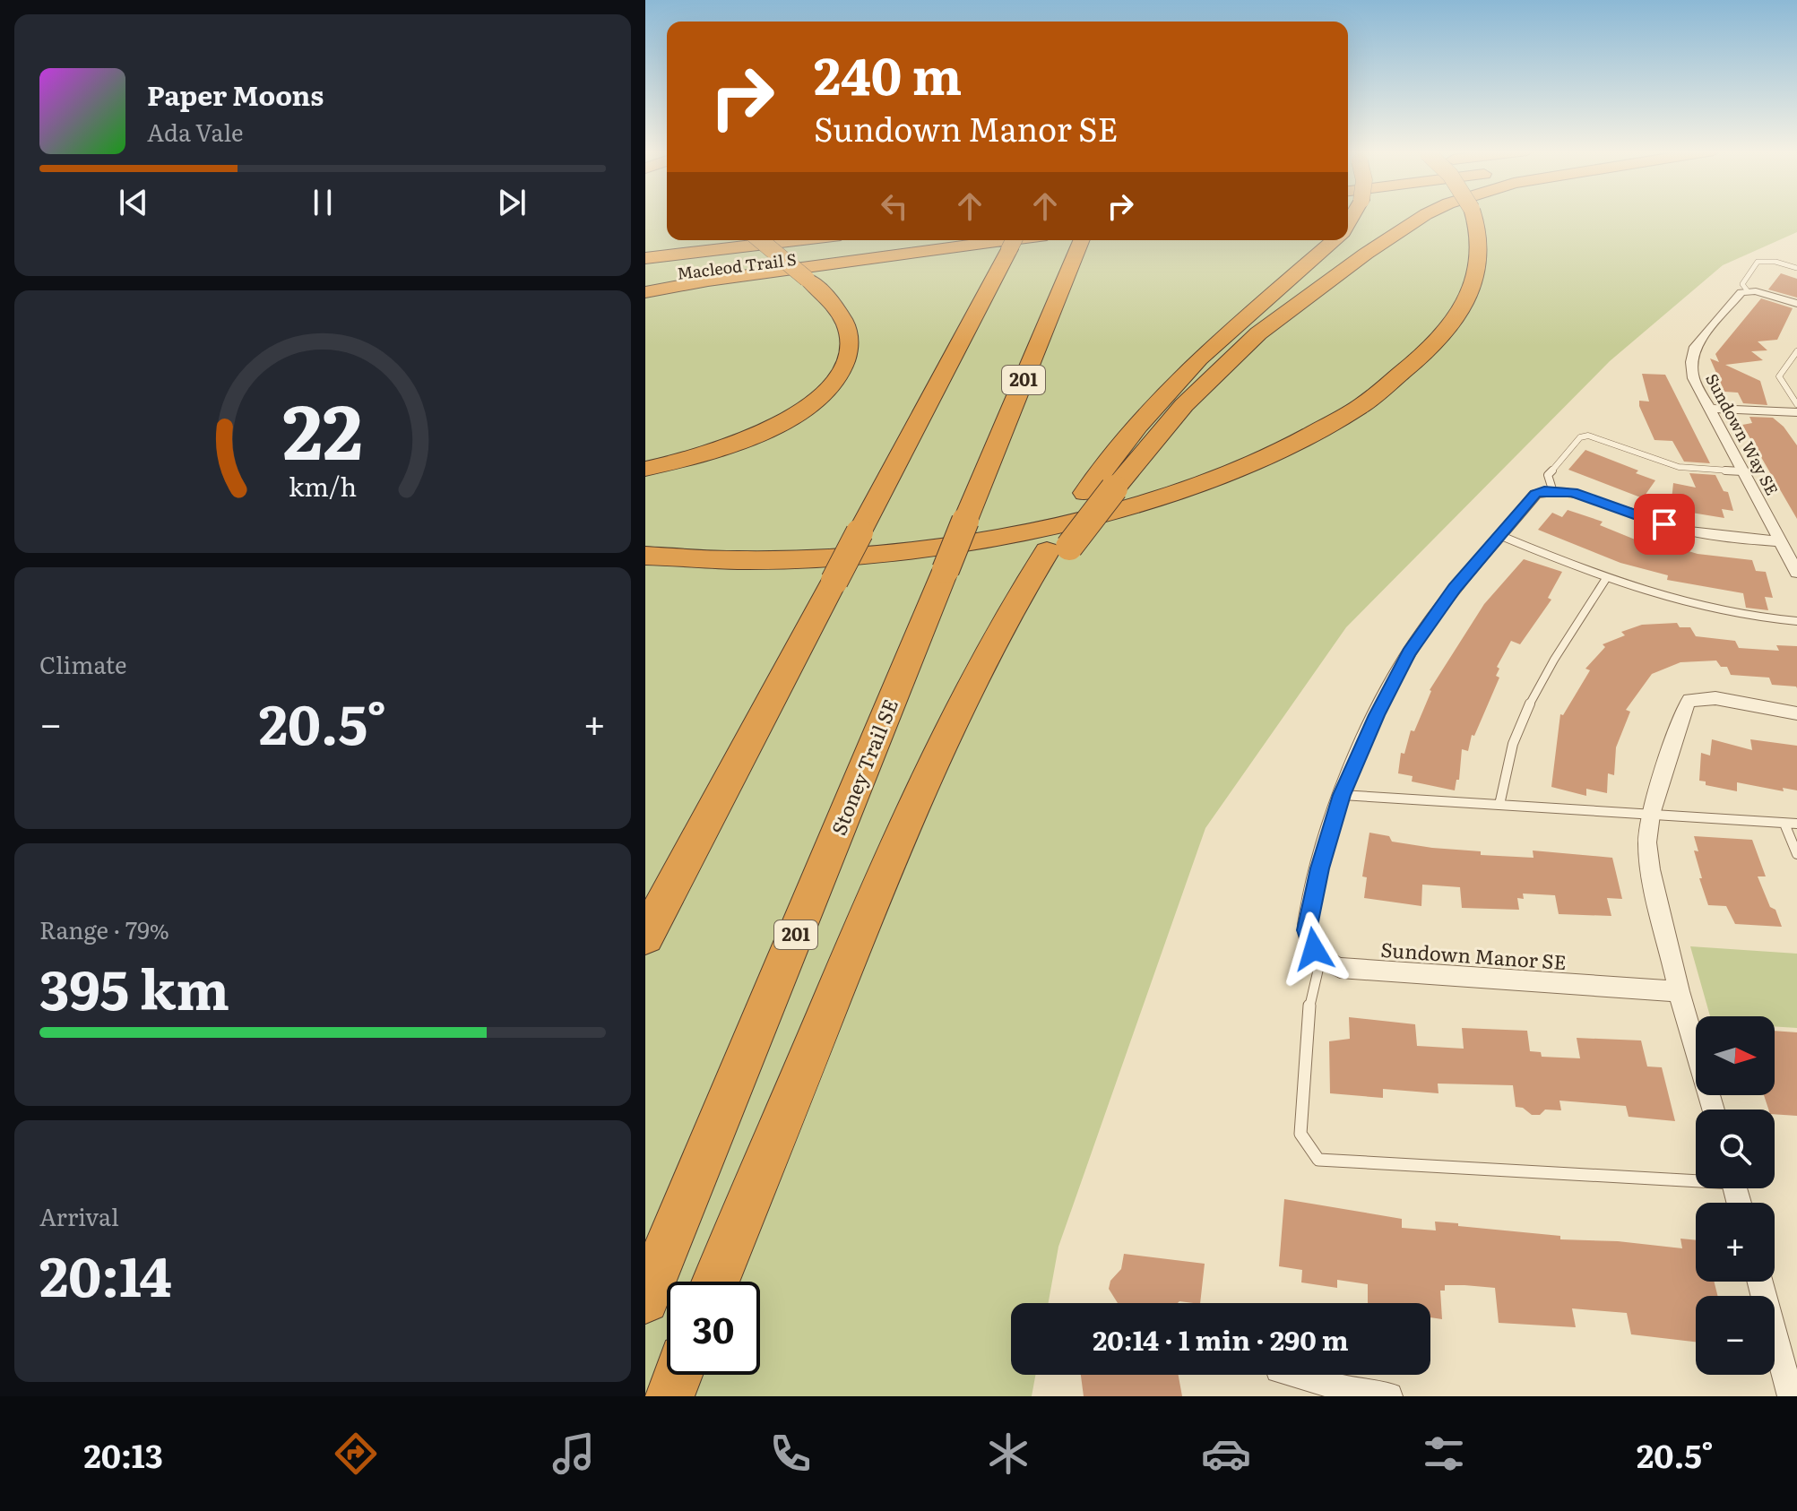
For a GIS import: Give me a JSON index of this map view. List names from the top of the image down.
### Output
{
  "streets": {
    "highway": ["Macleod Trail S", "201", "Stoney Trail SE"],
    "street": ["Sundown Way SE", "Sundown Manor SE"]
  },
  "north": "right",
  "page": {
    "turn": ["240 m", "Sundown Manor SE"],
    "song": ["Paper Moons", "Ada Vale"],
    "tile": [
      "Climate",
      ["Range · 79%", "395 km"],
      ["Arrival", "20:14"]
    ],
    "heat": ["−", "20.5°", "+"],
    "map_buttons": ["+", "−"],
    "limit": "30",
    "trip": "20:14 · 1 min · 290 m",
    "tabs": ["20:13", "20.5°"],
    "gauge": ["22", "km/h"]
  }
}
